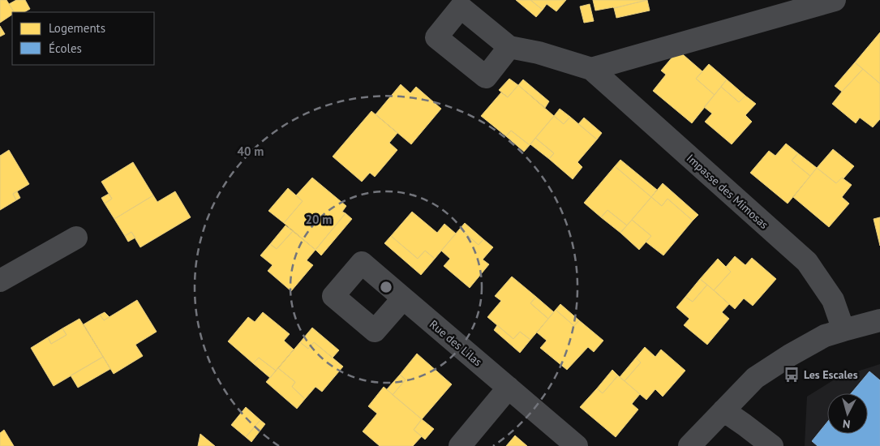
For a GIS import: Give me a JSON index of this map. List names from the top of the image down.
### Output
{
  "streets": {
    "street": ["Impasse des Mimosas", "Rue des Lilas"]
  },
  "places": {
    "bus stop": ["Les Escales"]
  },
  "legend": ["Logements", "Écoles"],
  "north": "bottom",
  "rings": ["40 m", "20 m"]
}
